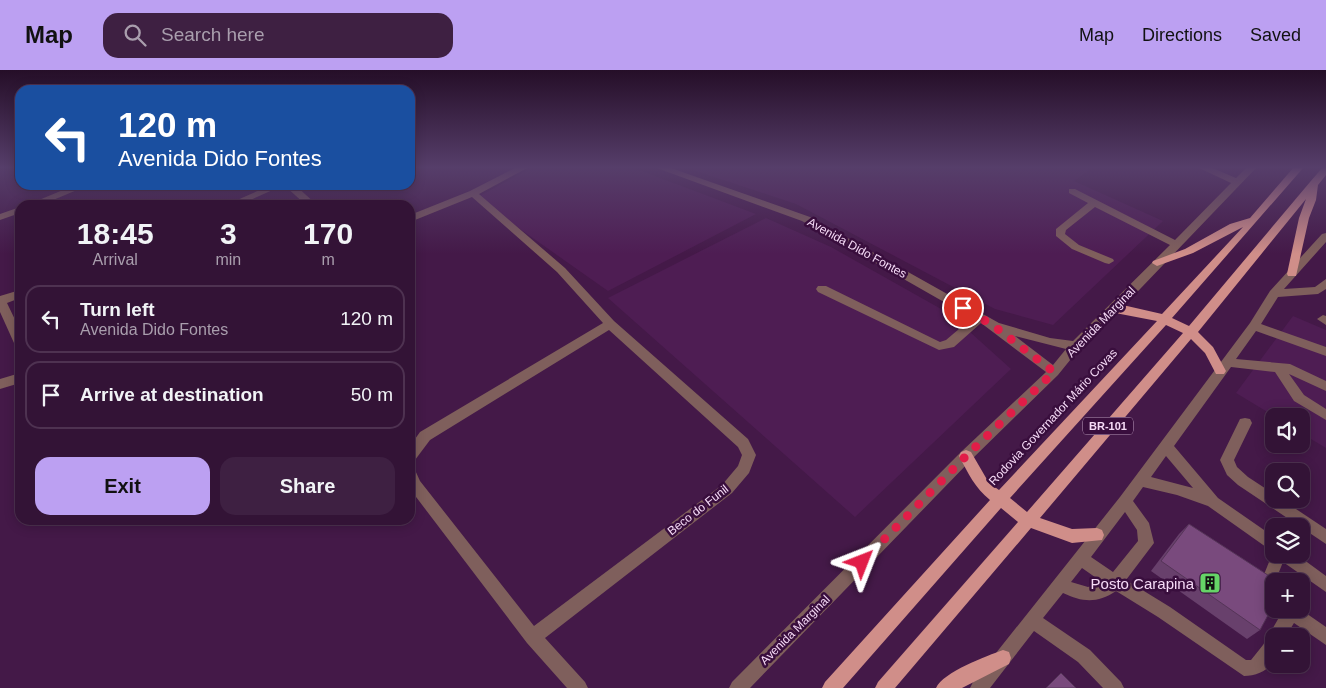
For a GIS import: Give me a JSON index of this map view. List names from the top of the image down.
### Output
{
  "streets": {
    "main road": ["Rodovia Governador Mário Covas", "BR-101"],
    "street": ["Avenida Dido Fontes", "Avenida Marginal", "Beco do Funil"]
  },
  "crossings": [
    ["Avenida Dido Fontes", "Avenida Marginal"]
  ],
  "places": {
    "building": ["Posto Carapina"]
  },
  "page": {
    "header": "Map",
    "search": "Search here",
    "nav": ["Map", "Directions", "Saved"],
    "turn": ["120 m", "Avenida Dido Fontes"],
    "eta": [
      "18:45",
      "Arrival",
      "3",
      "min",
      "170",
      "m"
    ],
    "list": [
      {
        "name": "Turn left",
        "note": "Avenida Dido Fontes",
        "value": "120 m"
      },
      {
        "name": "Arrive at destination",
        "value": "50 m"
      }
    ],
    "map_buttons": ["+", "−"],
    "buttons": ["Exit", "Share"]
  }
}
